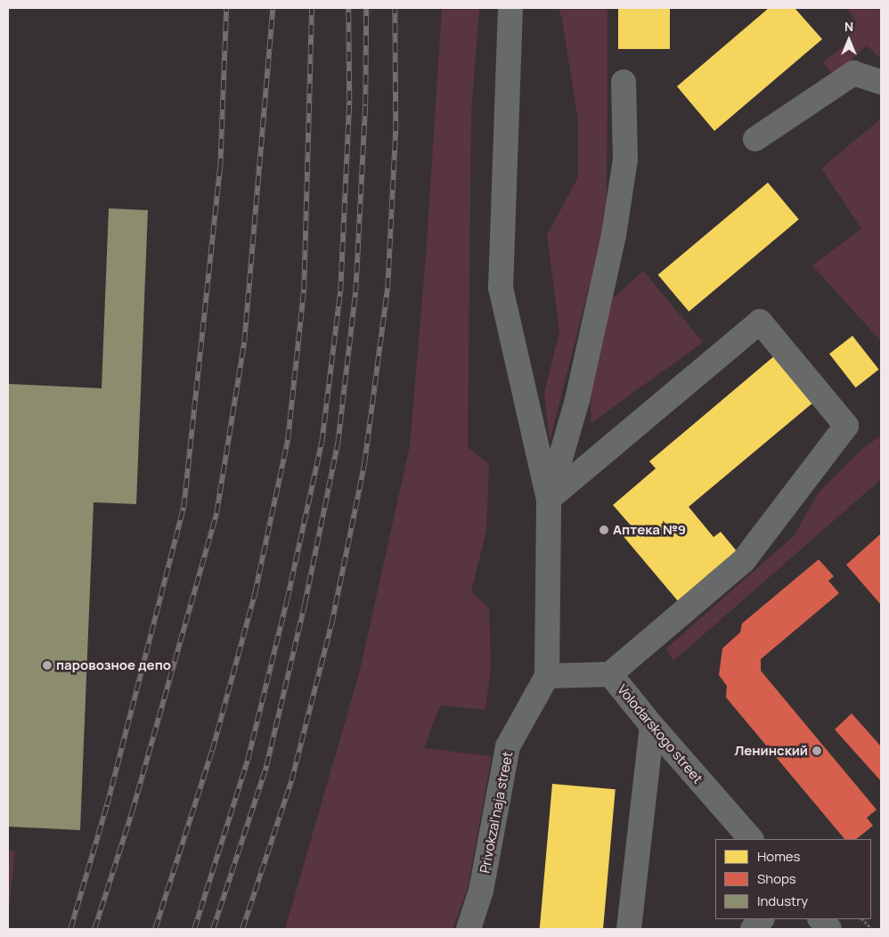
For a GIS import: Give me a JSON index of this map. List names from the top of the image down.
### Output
{
  "streets": {
    "street": ["Volodarskogo street", "Privokzal'naja street"]
  },
  "crossings": [
    ["Volodarskogo street", "Privokzal'naja street"]
  ],
  "places": ["Аптека №9", "паровозное депо", "Ленинский"],
  "legend": ["Homes", "Shops", "Industry"],
  "north": "top"
}
